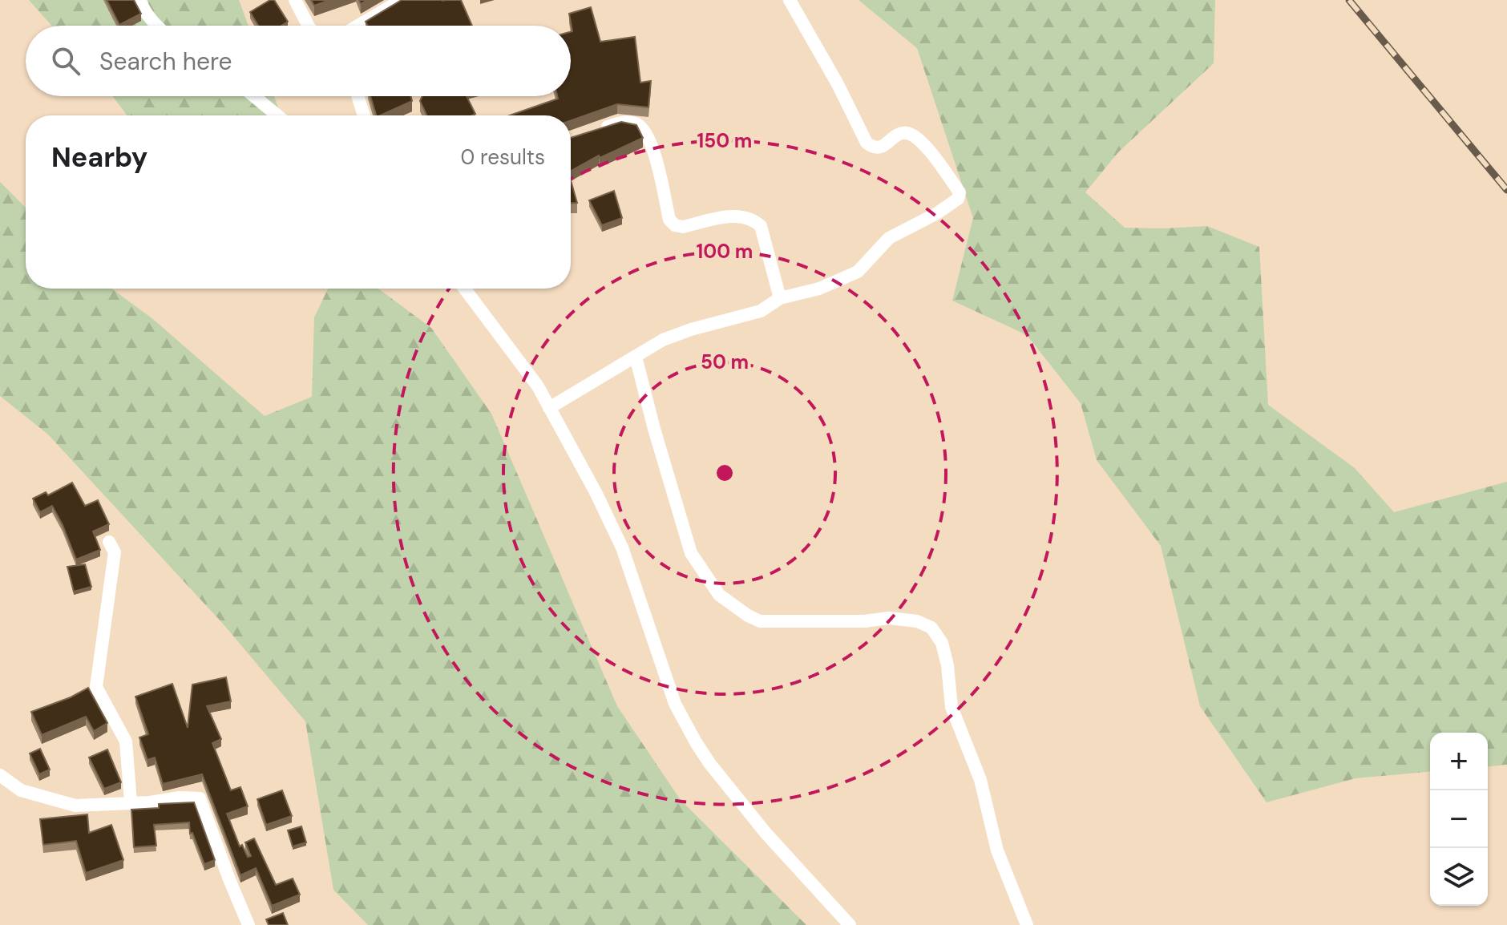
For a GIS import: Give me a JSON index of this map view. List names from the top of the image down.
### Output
{
  "page": {
    "search": "Search here",
    "heading": ["Nearby", "0 results"],
    "map_buttons": ["+", "−"]
  },
  "rings": ["150 m", "100 m", "50 m"]
}
